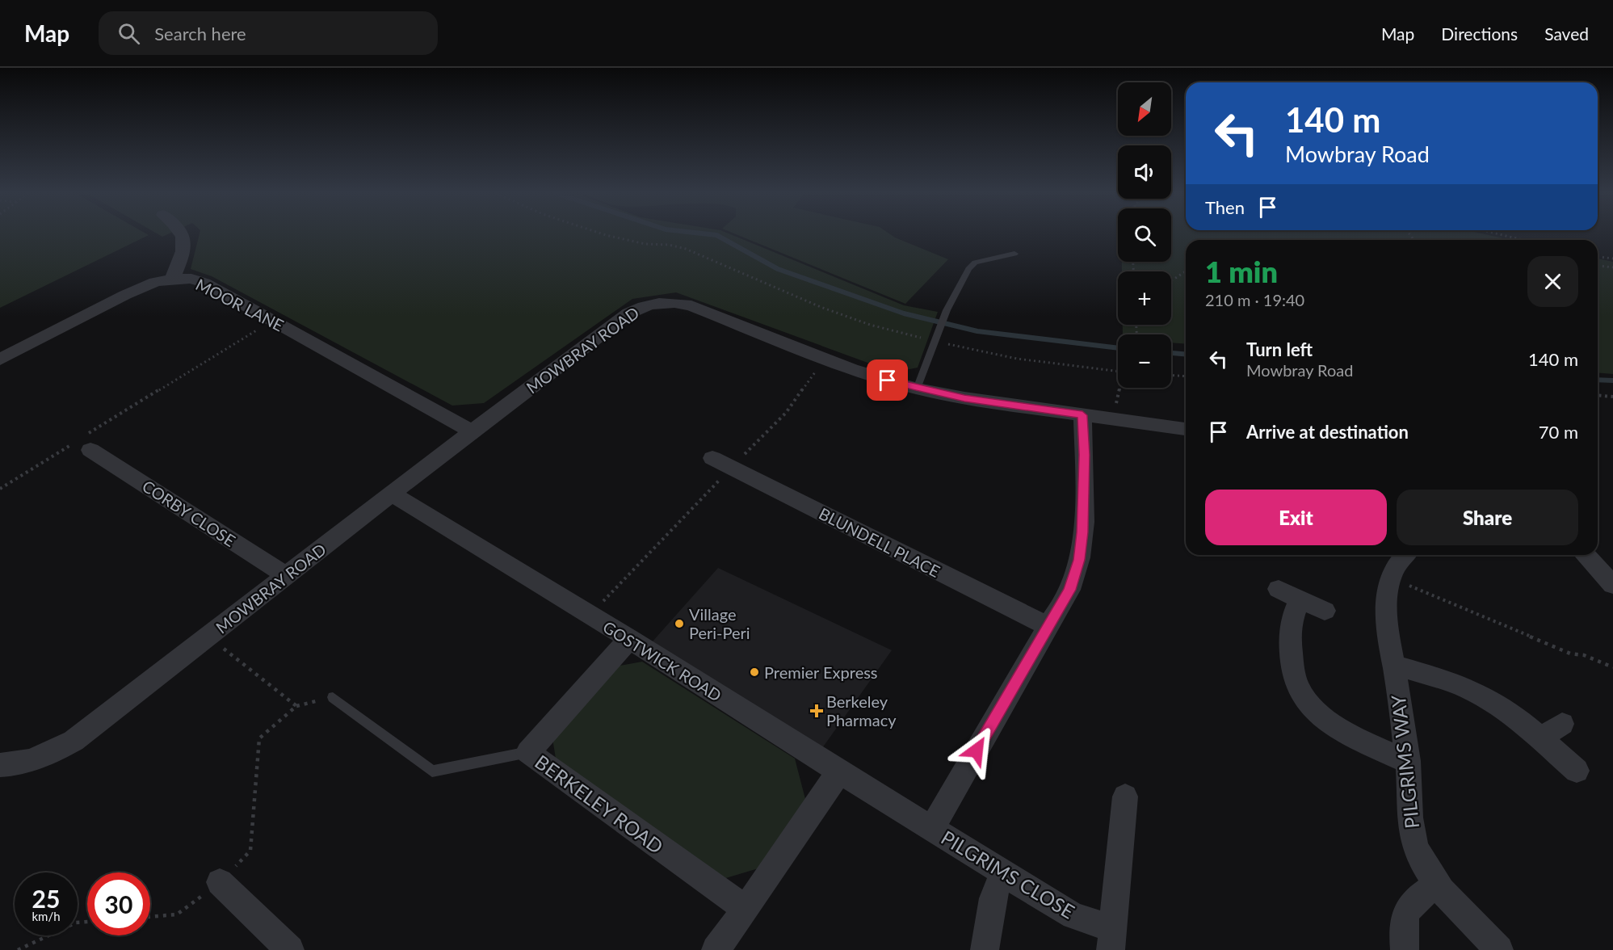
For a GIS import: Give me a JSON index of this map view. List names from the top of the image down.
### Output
{
  "streets": {
    "street": [
      "MOOR LANE",
      "MOWBRAY ROAD",
      "CORBY CLOSE",
      "BLUNDELL PLACE",
      "GOSTWICK ROAD",
      "PILGRIMS WAY",
      "BERKELEY ROAD",
      "PILGRIMS CLOSE"
    ]
  },
  "crossings": [
    ["MOOR LANE", "MOWBRAY ROAD"],
    ["MOWBRAY ROAD", "CORBY CLOSE"],
    ["MOWBRAY ROAD", "GOSTWICK ROAD"],
    ["GOSTWICK ROAD", "BERKELEY ROAD"],
    ["GOSTWICK ROAD", "PILGRIMS CLOSE"]
  ],
  "places": {
    "other": ["Village Peri-Peri", "Premier Express"],
    "health": ["Berkeley Pharmacy"]
  },
  "north": "bottom left",
  "page": {
    "header": "Map",
    "search": "Search here",
    "nav": ["Map", "Directions", "Saved"],
    "map_buttons": ["+", "−"],
    "turn": ["140 m", "Mowbray Road"],
    "then": "Then",
    "heading": ["1 min", "210 m · 19:40"],
    "list": [
      {
        "name": "Turn left",
        "note": "Mowbray Road",
        "value": "140 m"
      },
      {
        "name": "Arrive at destination",
        "value": "70 m"
      }
    ],
    "buttons": ["Exit", "Share"],
    "speed": "25 km/h",
    "limit": "30"
  }
}
